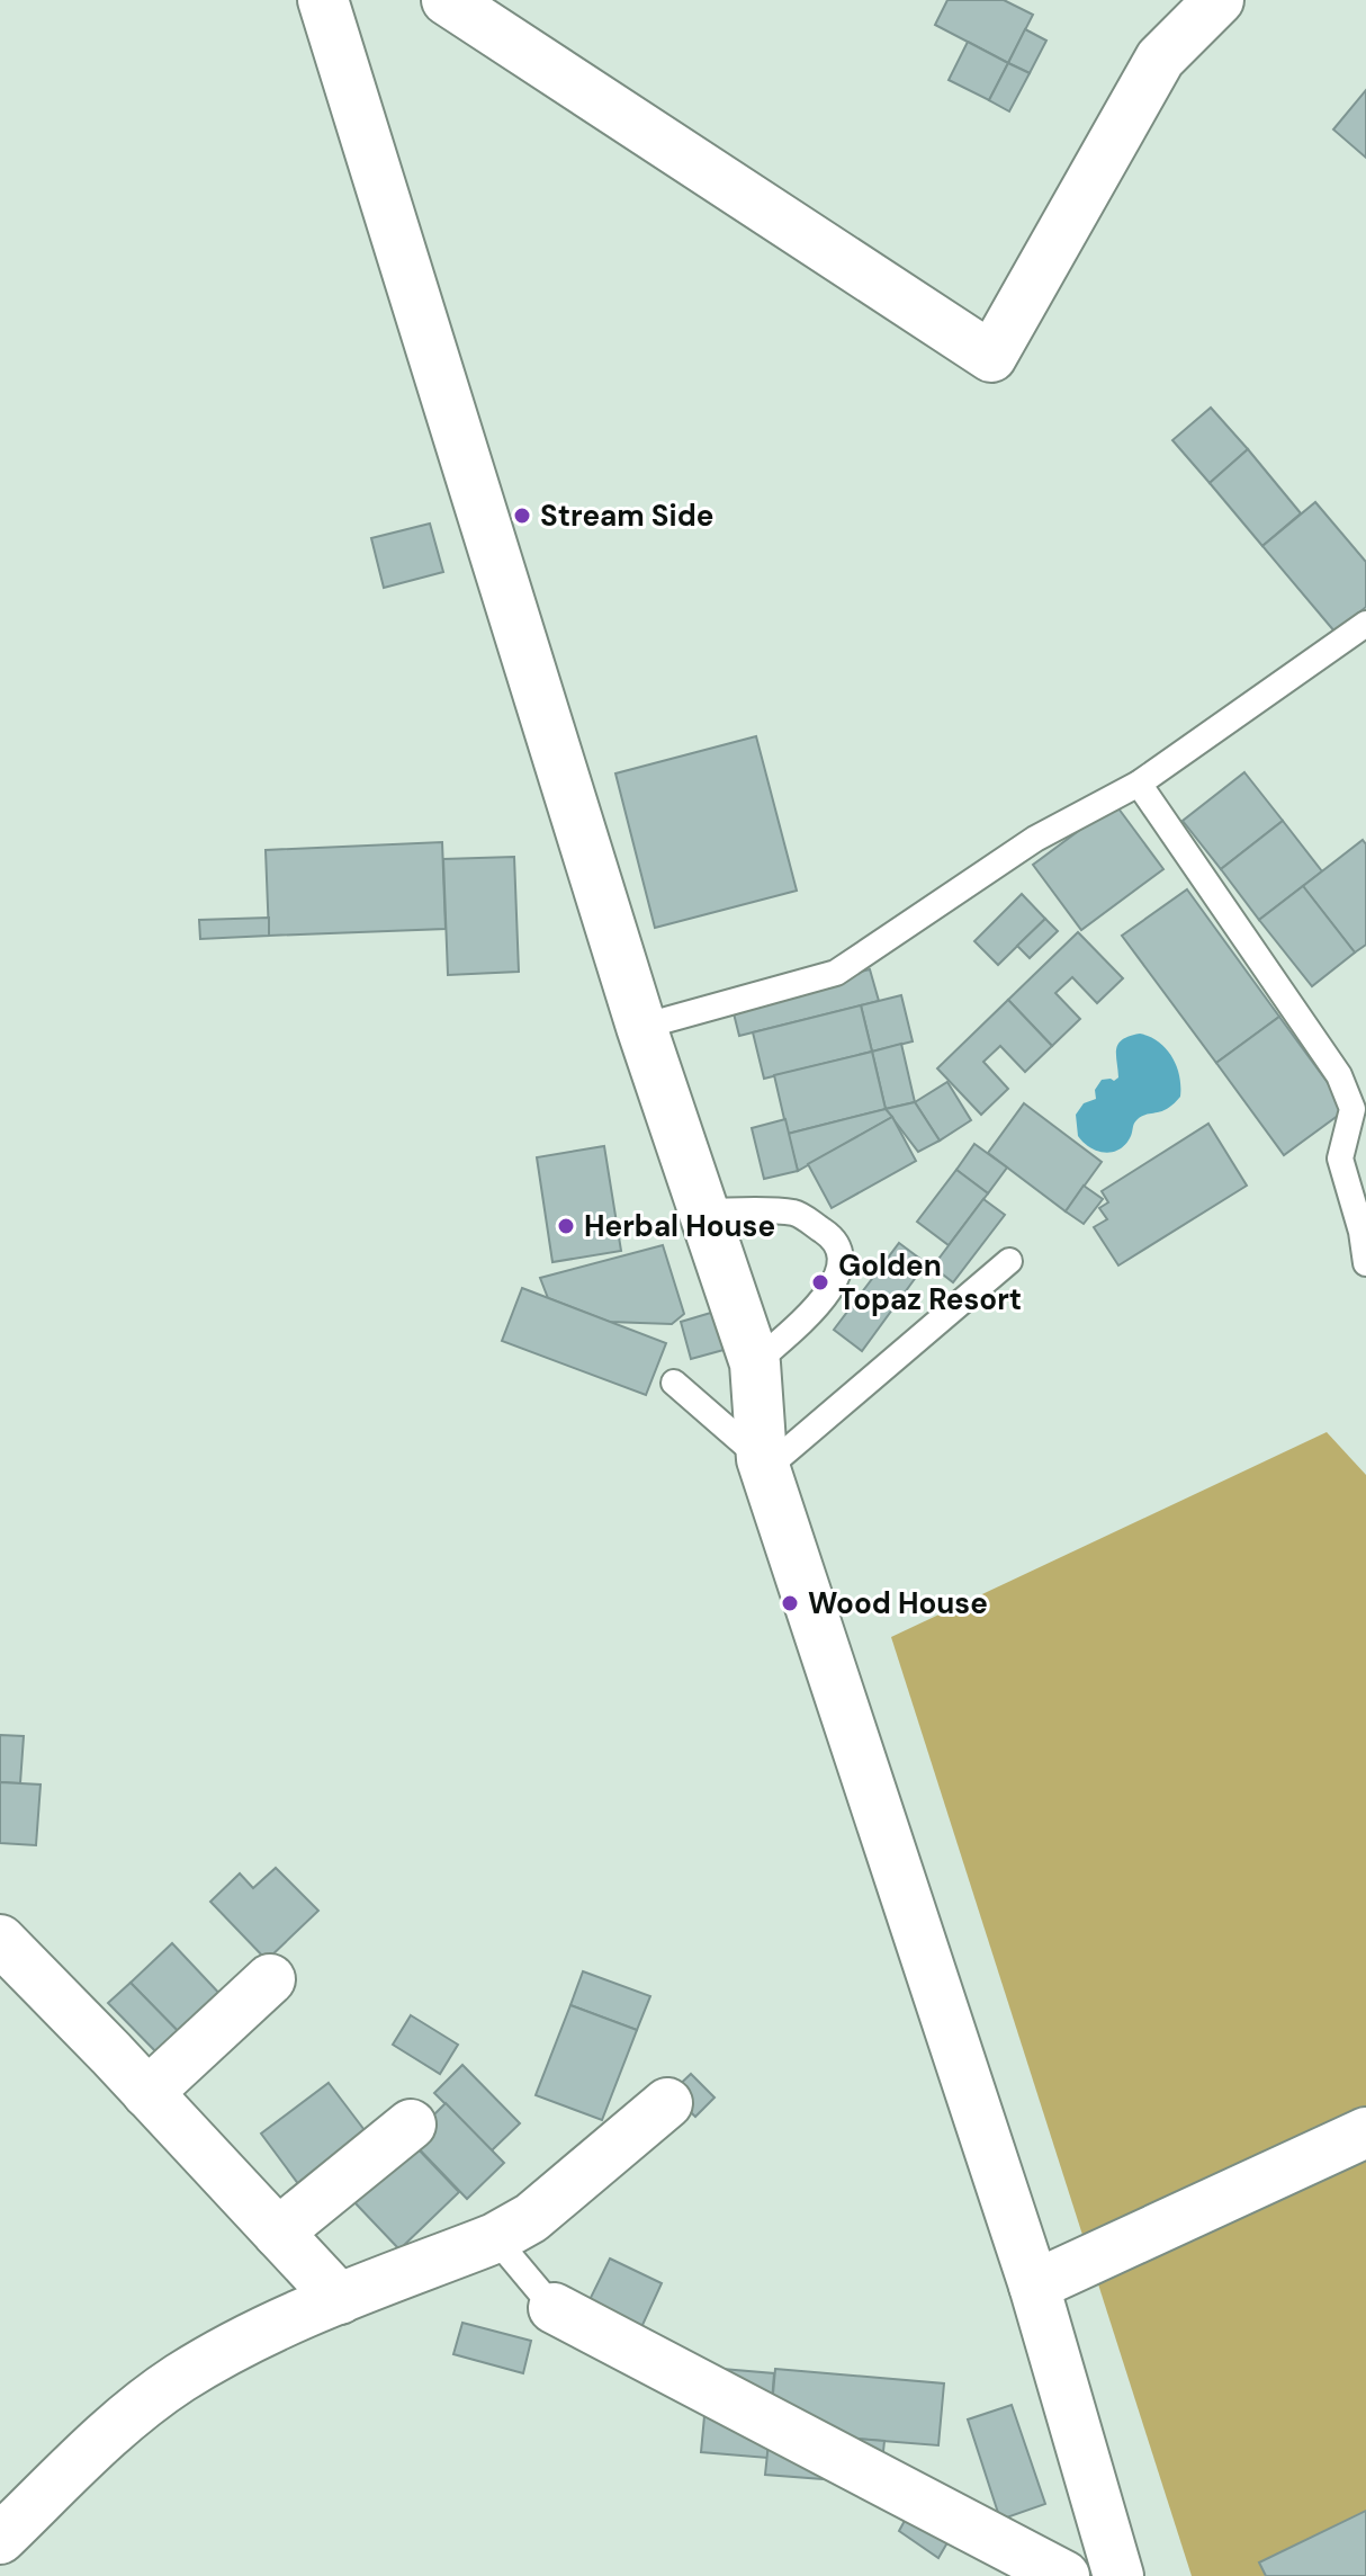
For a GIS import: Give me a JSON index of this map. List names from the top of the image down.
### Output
{
  "places": [
    "Stream Side",
    "Herbal House",
    "Golden Topaz Resort",
    "Wood House"
  ]
}
